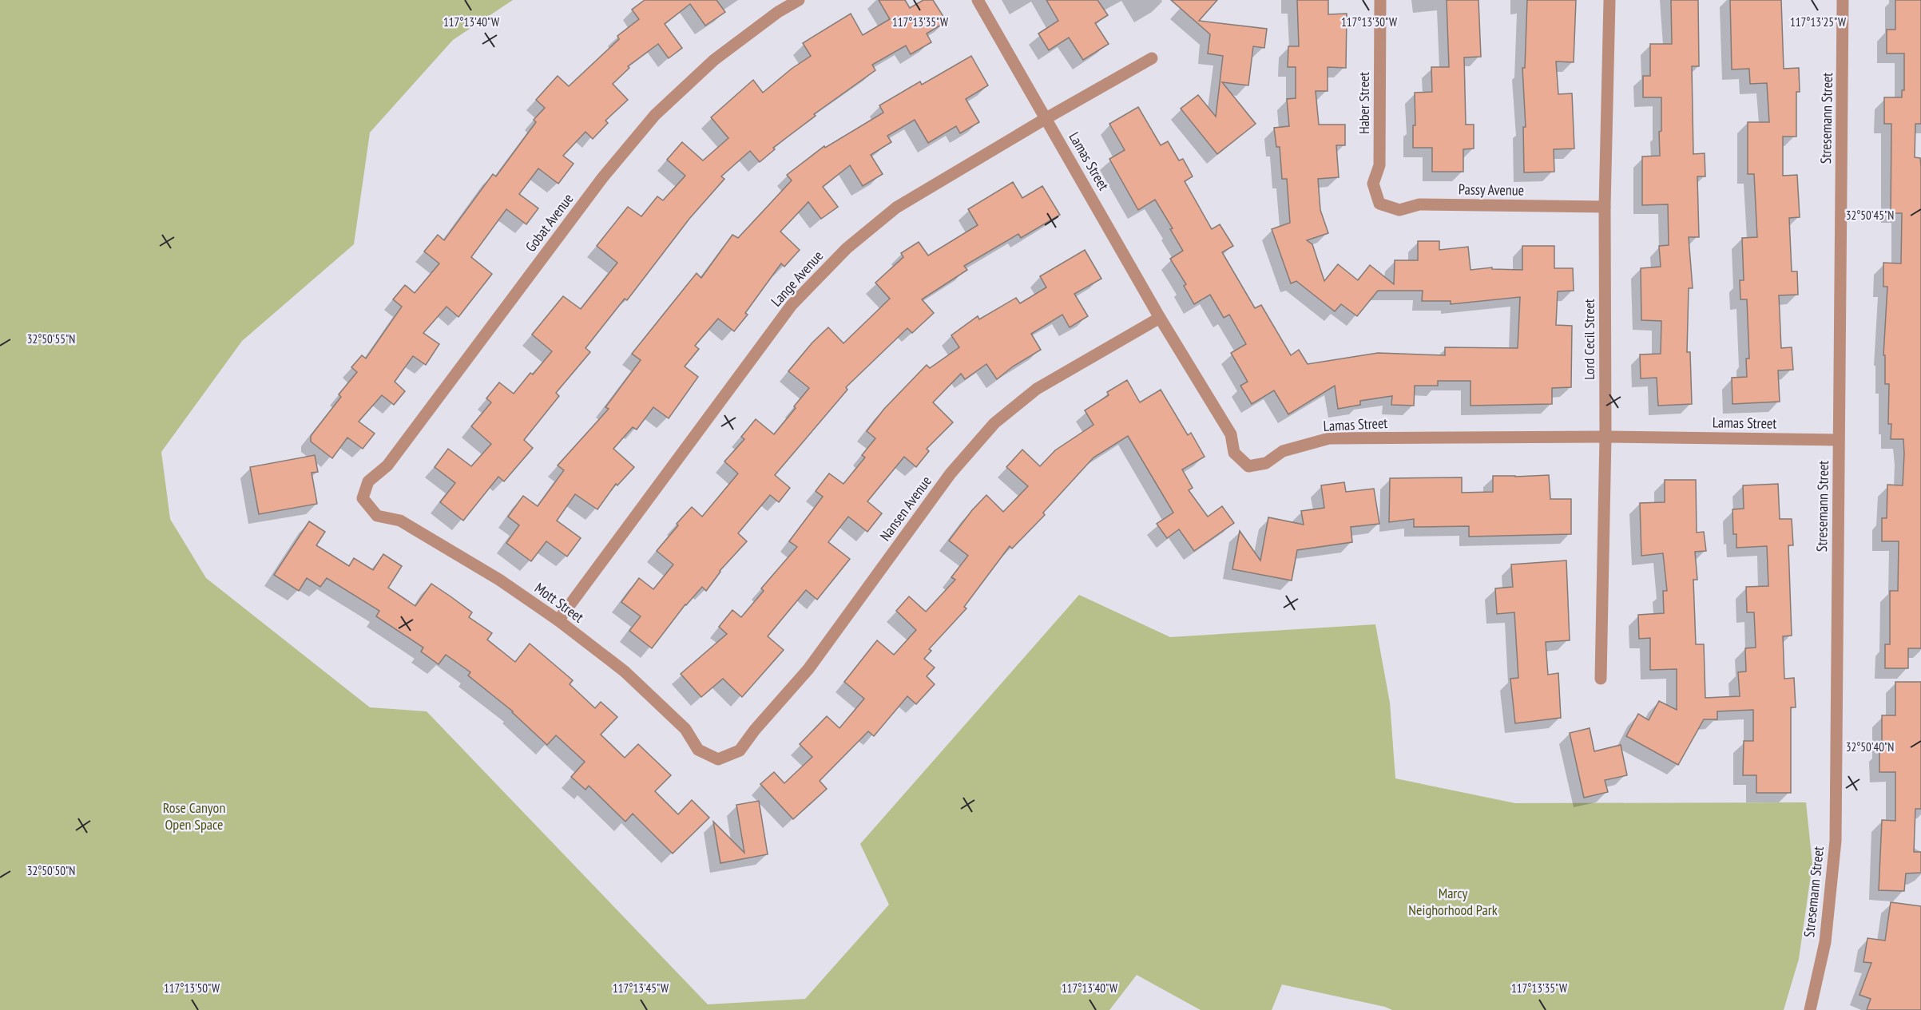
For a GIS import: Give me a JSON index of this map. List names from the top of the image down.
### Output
{
  "streets": {
    "street": [
      "Haber Street",
      "Stresemann Street",
      "Lamas Street",
      "Passy Avenue",
      "Gobat Avenue",
      "Lange Avenue",
      "Lord Cecil Street",
      "Nansen Avenue",
      "Mott Street"
    ]
  },
  "crossings": [
    ["Haber Street", "Passy Avenue"],
    ["Stresemann Street", "Lamas Street"],
    ["Lamas Street", "Lange Avenue"],
    ["Lamas Street", "Lord Cecil Street"],
    ["Lamas Street", "Nansen Avenue"],
    ["Passy Avenue", "Lord Cecil Street"],
    ["Gobat Avenue", "Mott Street"],
    ["Lange Avenue", "Mott Street"],
    ["Nansen Avenue", "Mott Street"]
  ],
  "parks": ["Rose Canyon Open Space", "Marcy Neighorhood Park"],
  "coordinates": [
    "117°13'25\"W",
    "117°13'40\"W",
    "117°13'35\"W",
    "117°13'30\"W",
    "32°50'45\"N",
    "32°50'55\"N",
    "32°50'40\"N",
    "32°50'50\"N",
    "117°13'50\"W",
    "117°13'45\"W"
  ]
}
